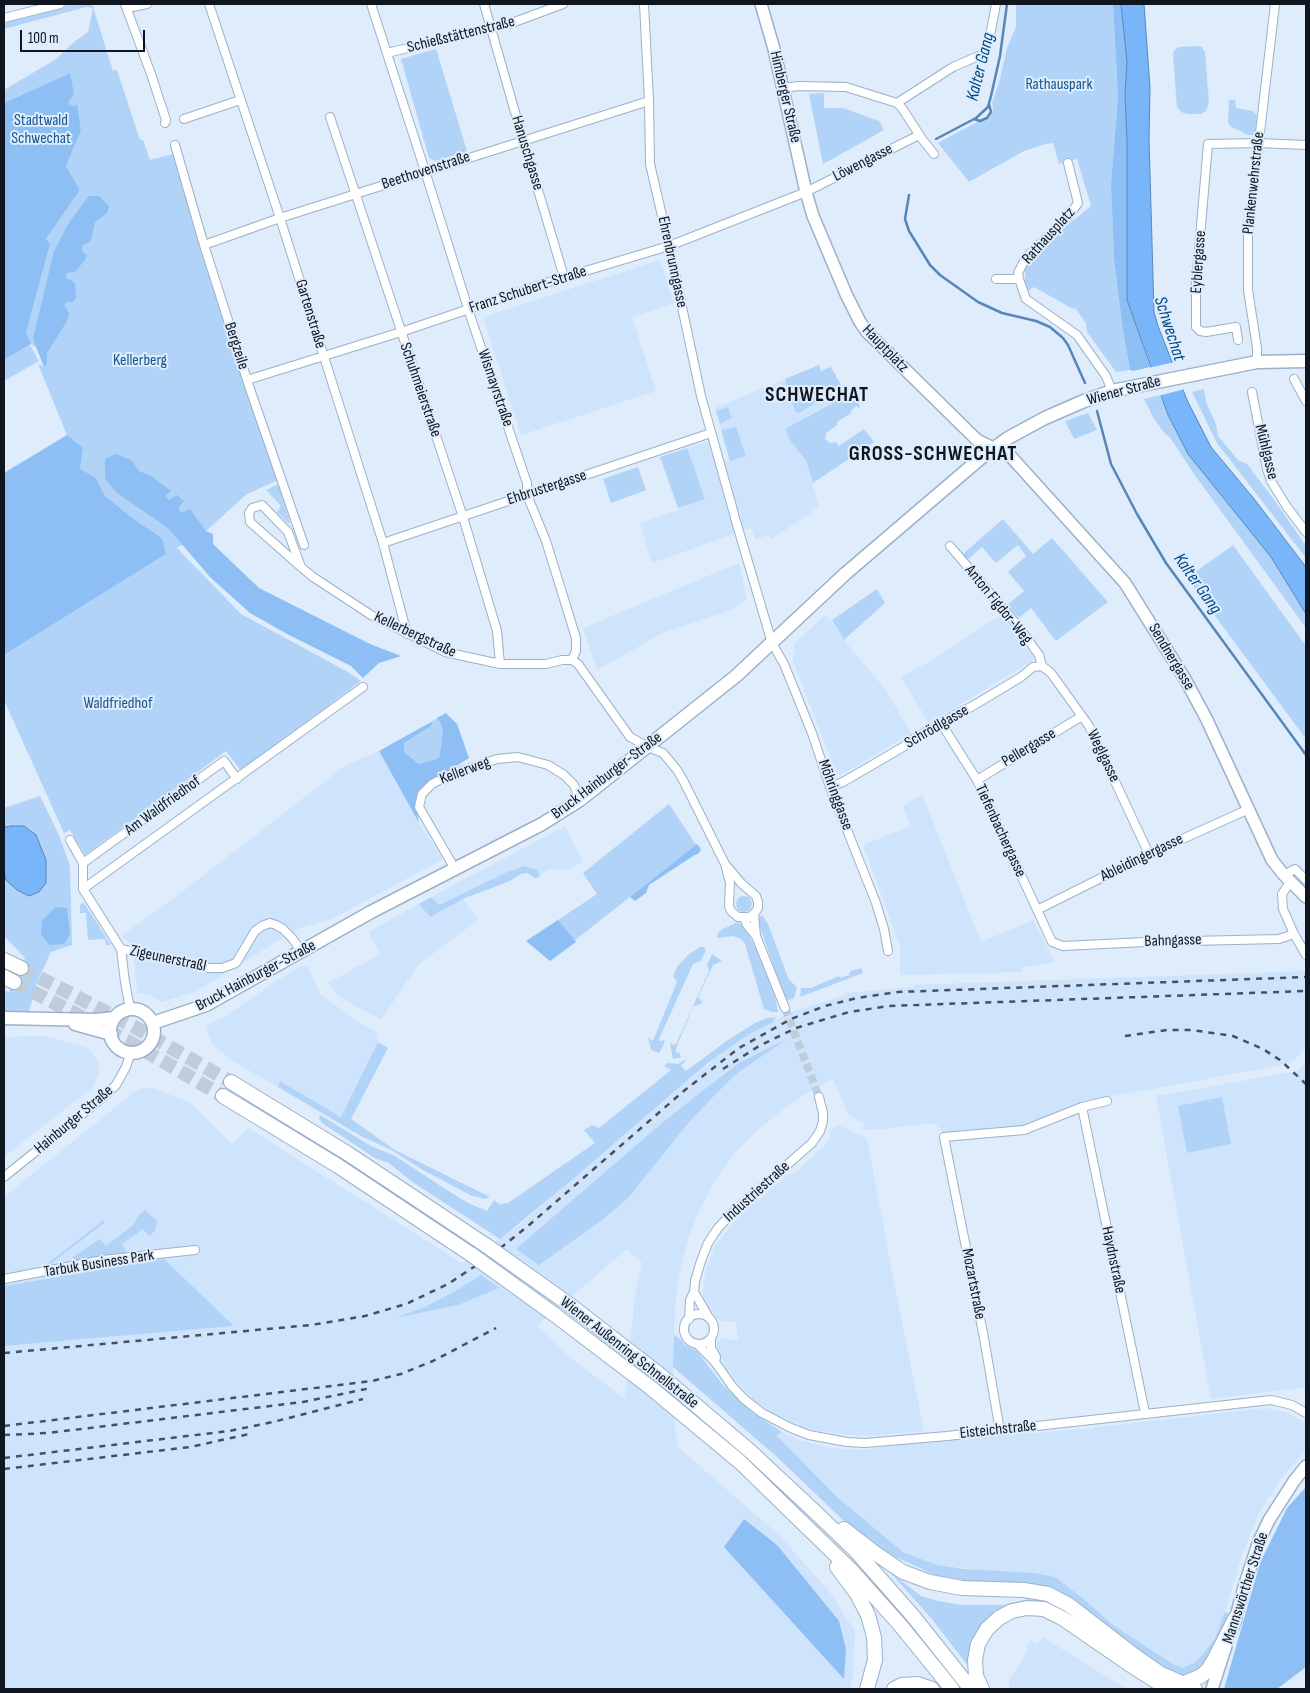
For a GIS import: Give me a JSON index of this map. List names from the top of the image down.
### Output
{
  "streets": {
    "highway": ["Wiener Außenring Schnellstraße"],
    "main road": [
      "Himberger Straße",
      "Hauptplatz",
      "Wiener Straße",
      "Sendnergasse",
      "Bruck Hainburger-Straße",
      "Mannswörther Straße"
    ],
    "street": [
      "Schießstättenstraße",
      "Hanuschgasse",
      "Löwengasse",
      "Beethovenstraße",
      "Plankenwehrstraße",
      "Rathausplatz",
      "Ehrenbrunngasse",
      "Eyblergasse",
      "Franz Schubert-Straße",
      "Gartenstraße",
      "Bergzeile",
      "Wismayrstraße",
      "Schuhmeierstraße",
      "Mühlgasse",
      "Ehbrustergasse",
      "Anton Figdor-Weg",
      "Kellerbergstraße",
      "Schrödlgasse",
      "Pellergasse",
      "Weglgasse",
      "Kellerweg",
      "Möhringgasse",
      "Am Waldfriedhof",
      "Tiefenbachergasse",
      "Ableidingergasse",
      "Bahngasse",
      "Zigeunerstraßl",
      "Hainburger Straße",
      "Industriestraße",
      "Haydnstraße",
      "Tarbuk Business Park",
      "Mozartstraße",
      "Eisteichstraße"
    ]
  },
  "crossings": [
    ["Schießstättenstraße", "Hanuschgasse"],
    ["Schießstättenstraße", "Wismayrstraße"],
    ["Himberger Straße", "Löwengasse"],
    ["Himberger Straße", "Franz Schubert-Straße"],
    ["Himberger Straße", "Hauptplatz"],
    ["Hanuschgasse", "Beethovenstraße"],
    ["Hanuschgasse", "Franz Schubert-Straße"],
    ["Löwengasse", "Franz Schubert-Straße"],
    ["Löwengasse", "Hauptplatz"],
    ["Beethovenstraße", "Ehrenbrunngasse"],
    ["Beethovenstraße", "Gartenstraße"],
    ["Beethovenstraße", "Bergzeile"],
    ["Beethovenstraße", "Wismayrstraße"],
    ["Beethovenstraße", "Schuhmeierstraße"],
    ["Plankenwehrstraße", "Eyblergasse"],
    ["Plankenwehrstraße", "Wiener Straße"],
    ["Rathausplatz", "Wiener Straße"],
    ["Ehrenbrunngasse", "Franz Schubert-Straße"],
    ["Ehrenbrunngasse", "Ehbrustergasse"],
    ["Ehrenbrunngasse", "Bruck Hainburger-Straße"],
    ["Ehrenbrunngasse", "Möhringgasse"],
    ["Franz Schubert-Straße", "Gartenstraße"],
    ["Franz Schubert-Straße", "Bergzeile"],
    ["Franz Schubert-Straße", "Hauptplatz"],
    ["Franz Schubert-Straße", "Wismayrstraße"],
    ["Franz Schubert-Straße", "Schuhmeierstraße"],
    ["Gartenstraße", "Ehbrustergasse"],
    ["Gartenstraße", "Kellerbergstraße"],
    ["Hauptplatz", "Wiener Straße"],
    ["Hauptplatz", "Sendnergasse"],
    ["Hauptplatz", "Bruck Hainburger-Straße"],
    ["Wismayrstraße", "Ehbrustergasse"],
    ["Wismayrstraße", "Kellerbergstraße"],
    ["Schuhmeierstraße", "Ehbrustergasse"],
    ["Schuhmeierstraße", "Kellerbergstraße"],
    ["Wiener Straße", "Sendnergasse"],
    ["Wiener Straße", "Bruck Hainburger-Straße"],
    ["Anton Figdor-Weg", "Schrödlgasse"],
    ["Anton Figdor-Weg", "Weglgasse"],
    ["Sendnergasse", "Bruck Hainburger-Straße"],
    ["Sendnergasse", "Ableidingergasse"],
    ["Schrödlgasse", "Weglgasse"],
    ["Schrödlgasse", "Möhringgasse"],
    ["Schrödlgasse", "Tiefenbachergasse"],
    ["Pellergasse", "Weglgasse"],
    ["Pellergasse", "Tiefenbachergasse"],
    ["Weglgasse", "Ableidingergasse"],
    ["Kellerweg", "Bruck Hainburger-Straße"],
    ["Bruck Hainburger-Straße", "Möhringgasse"],
    ["Bruck Hainburger-Straße", "Zigeunerstraßl"],
    ["Bruck Hainburger-Straße", "Hainburger Straße"],
    ["Am Waldfriedhof", "Zigeunerstraßl"],
    ["Tiefenbachergasse", "Ableidingergasse"],
    ["Tiefenbachergasse", "Bahngasse"],
    ["Zigeunerstraßl", "Hainburger Straße"],
    ["Industriestraße", "Eisteichstraße"],
    ["Haydnstraße", "Mozartstraße"],
    ["Haydnstraße", "Eisteichstraße"],
    ["Mozartstraße", "Eisteichstraße"]
  ],
  "districts": ["SCHWECHAT", "GROSS-SCHWECHAT"],
  "water": ["Kalter Gang", "Schwechat"],
  "parks": [
    "Rathauspark",
    "Stadtwald Schwechat",
    "Kellerberg",
    "Waldfriedhof"
  ],
  "scale_bar": "100 m"
}
